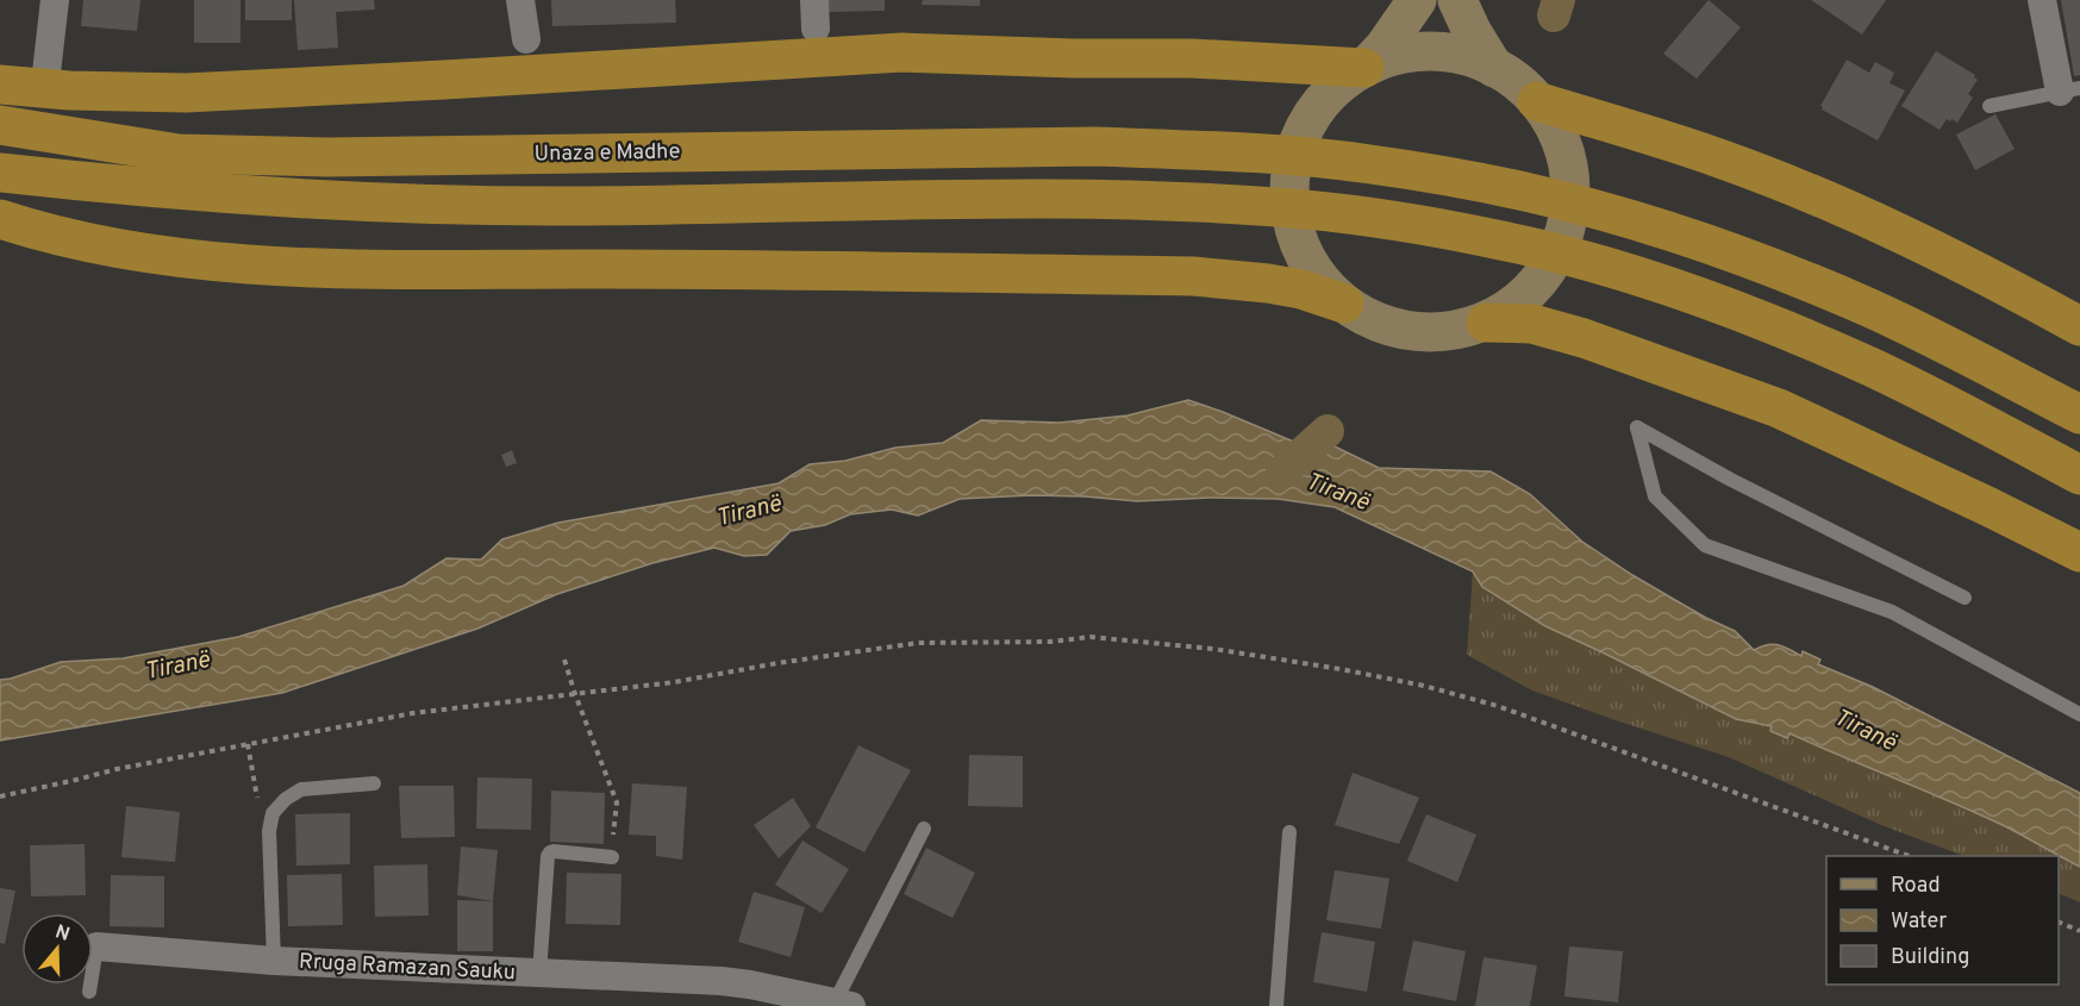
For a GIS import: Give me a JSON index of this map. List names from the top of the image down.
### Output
{
  "streets": {
    "highway": ["Unaza e Madhe"],
    "street": ["Rruga Ramazan Sauku"]
  },
  "water": ["Tiranë"],
  "legend": ["Road", "Water", "Building"],
  "north": "top"
}
